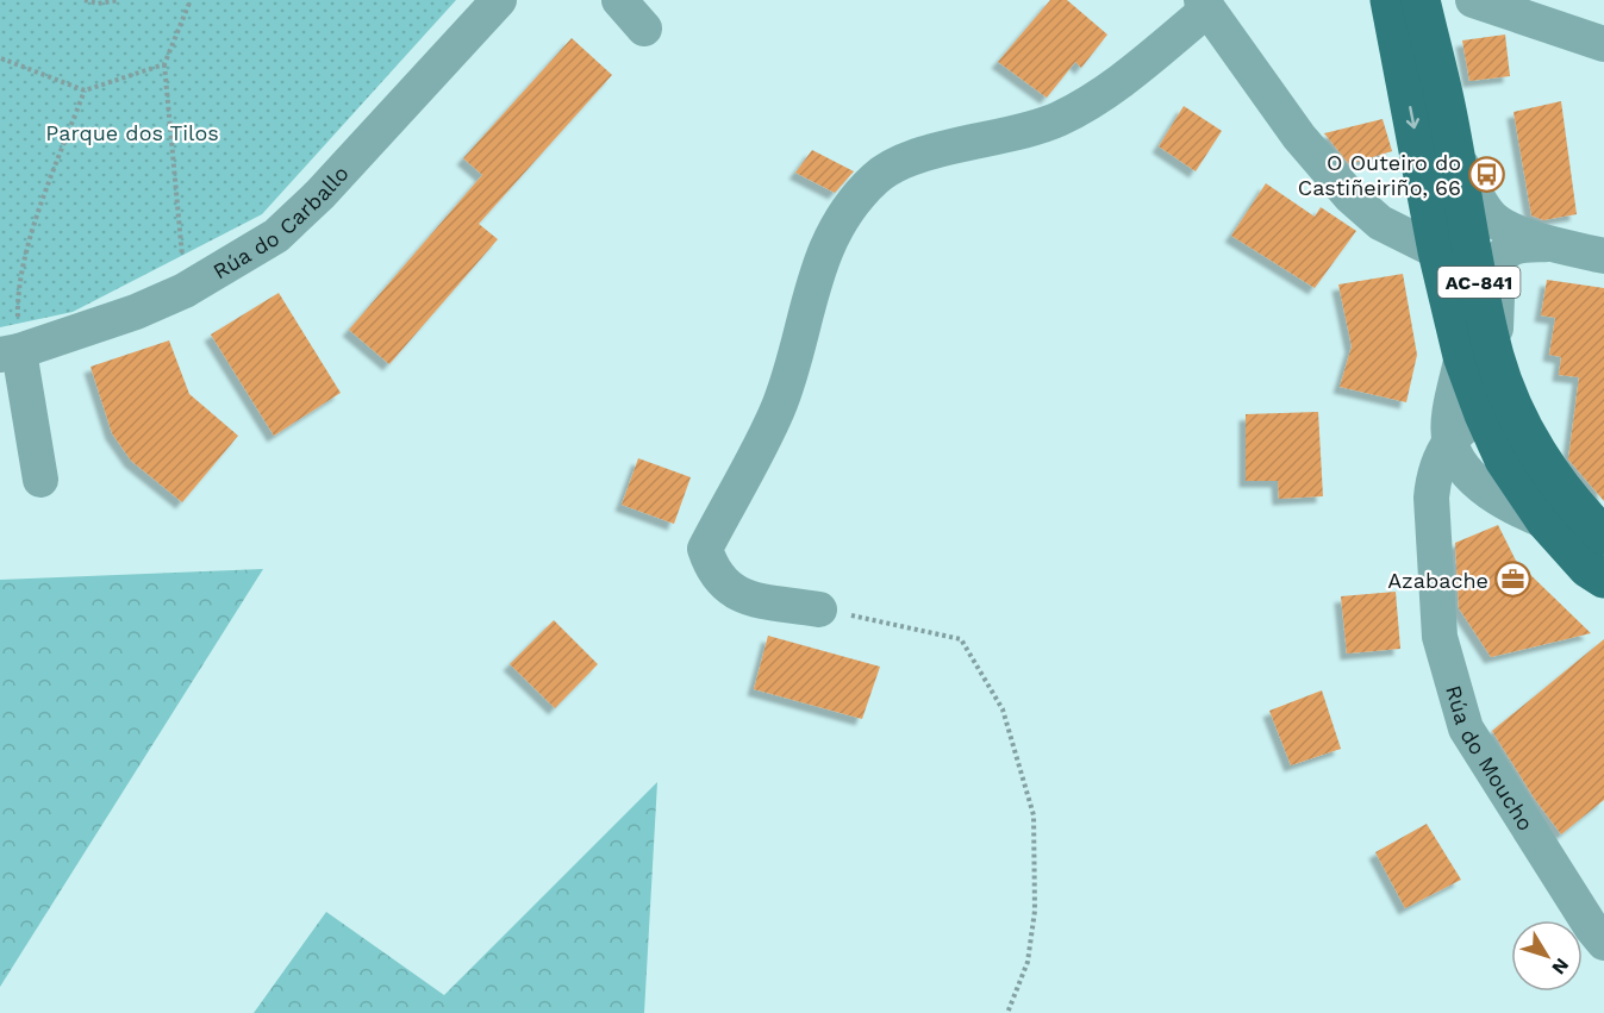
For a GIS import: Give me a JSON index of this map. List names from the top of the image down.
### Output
{
  "streets": {
    "main road": ["AC-841"],
    "street": ["Rúa do Carballo", "Rúa do Moucho"]
  },
  "crossings": [
    ["AC-841", "Rúa do Moucho"]
  ],
  "parks": ["Parque dos Tilos"],
  "places": {
    "bus stop": ["O Outeiro do Castiñeiriño, 66"],
    "office": ["Azabache"]
  },
  "north": "bottom right"
}
